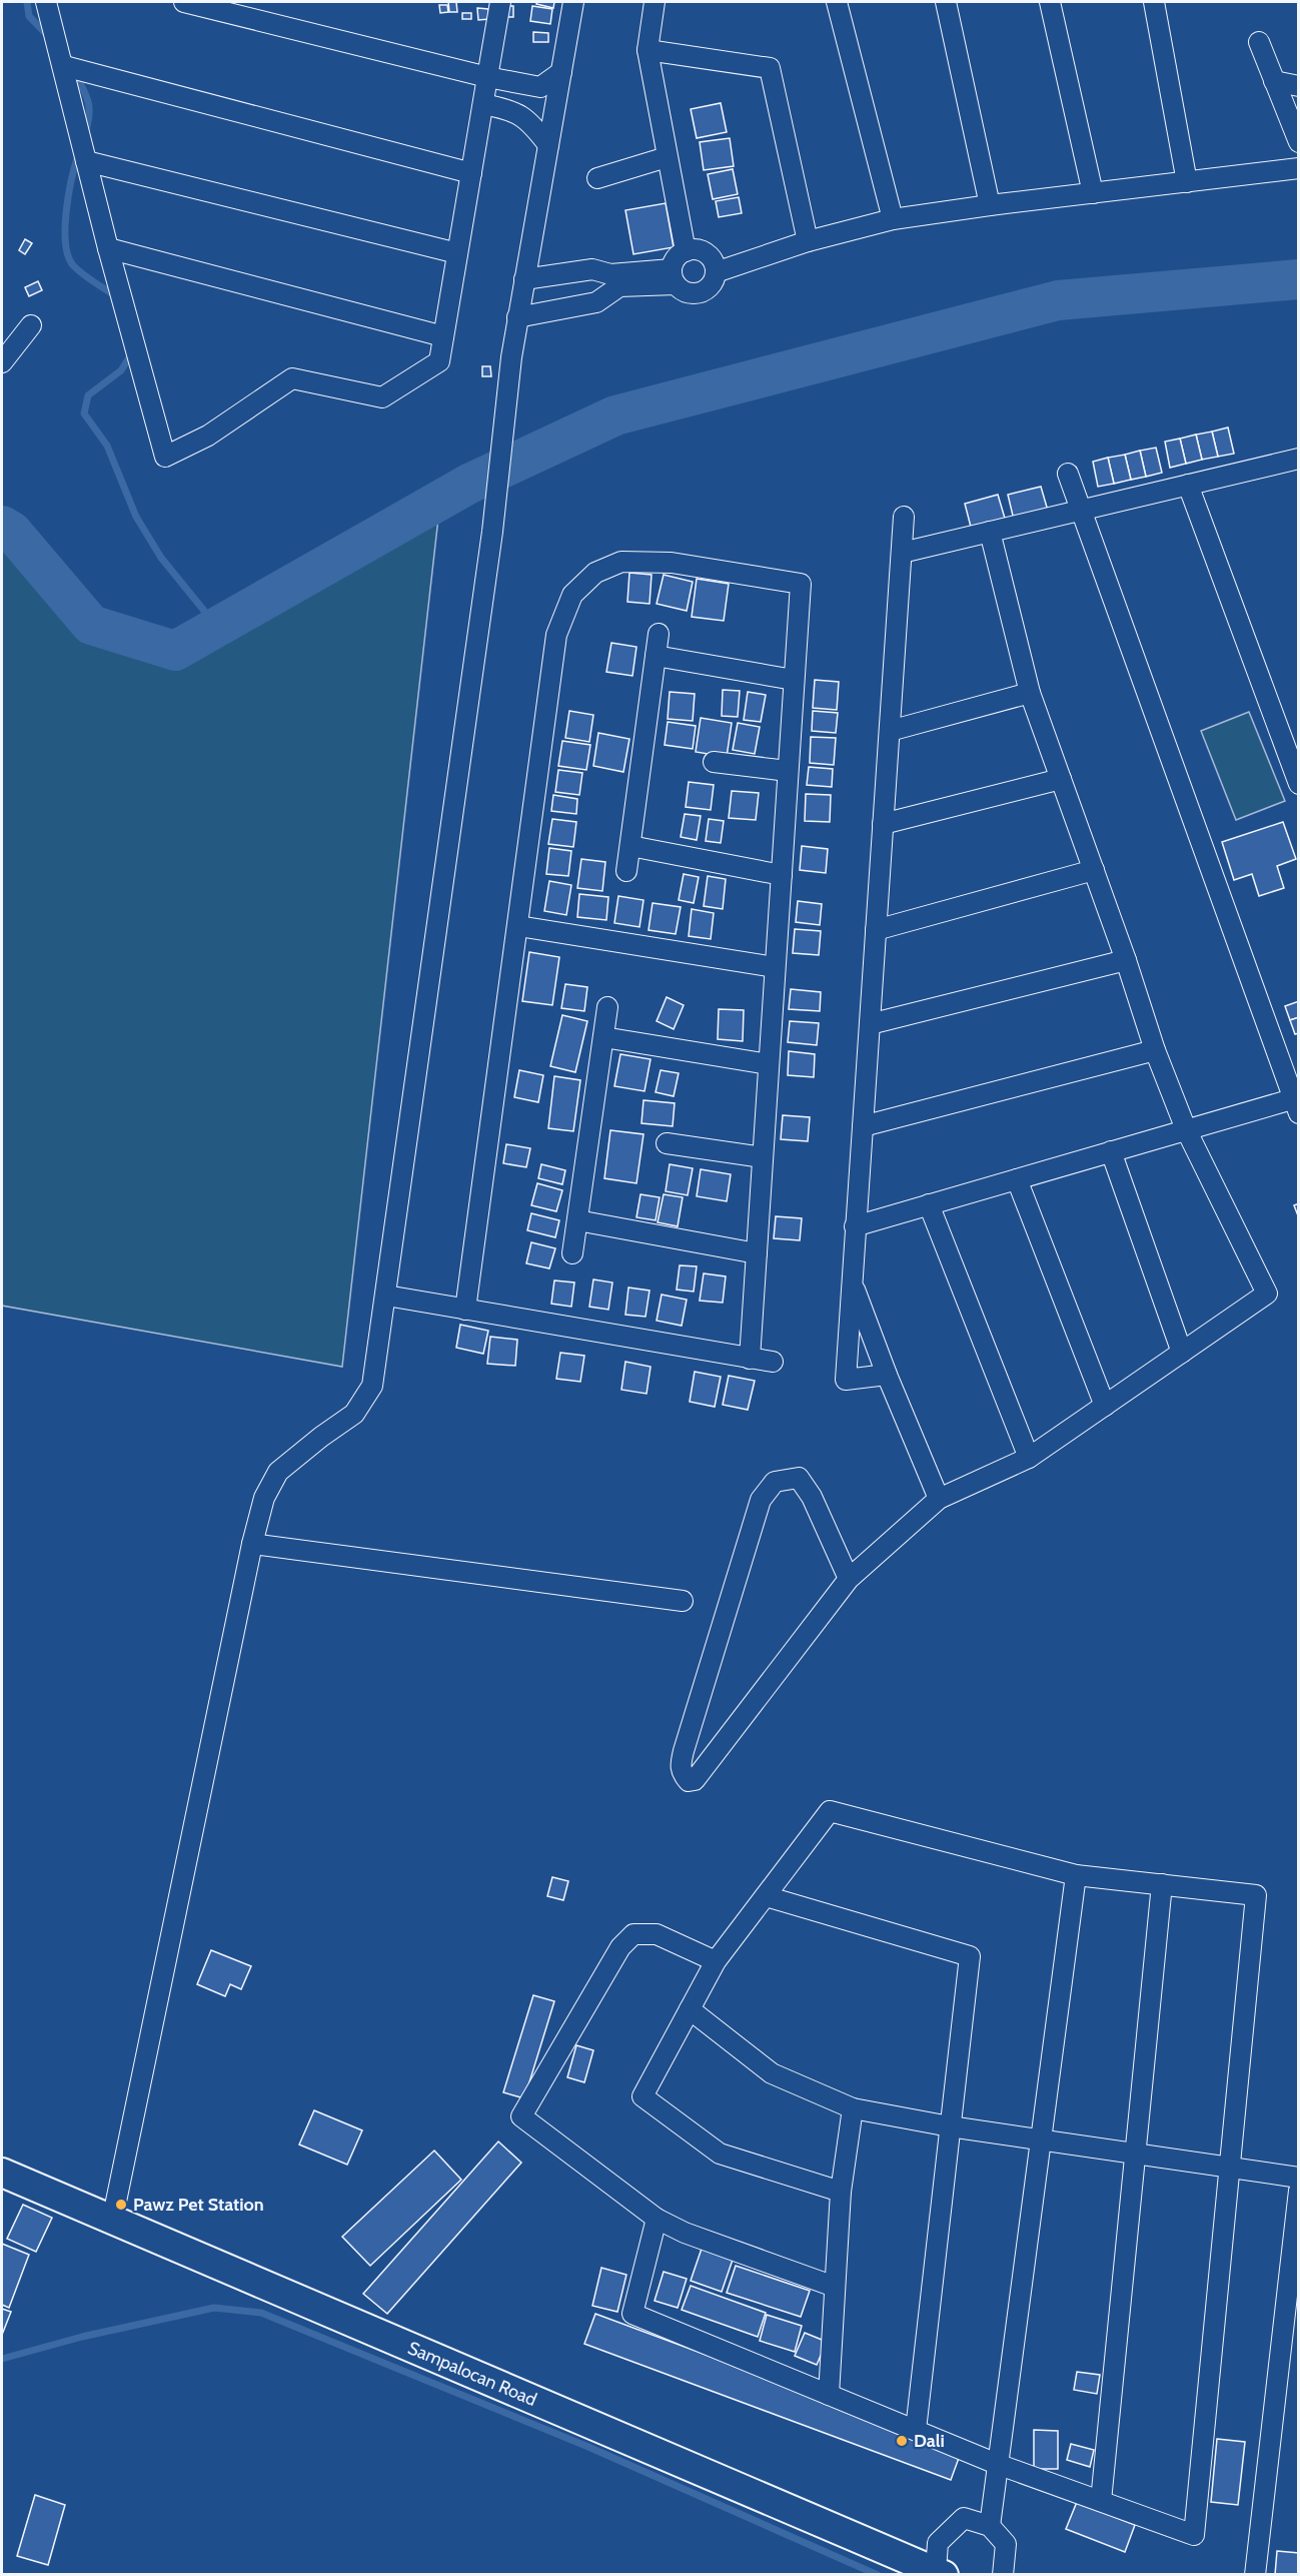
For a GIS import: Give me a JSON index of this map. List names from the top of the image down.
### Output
{
  "streets": {
    "main road": ["Sampalocan Road"]
  },
  "places": ["Pawz Pet Station", "Dali"]
}
